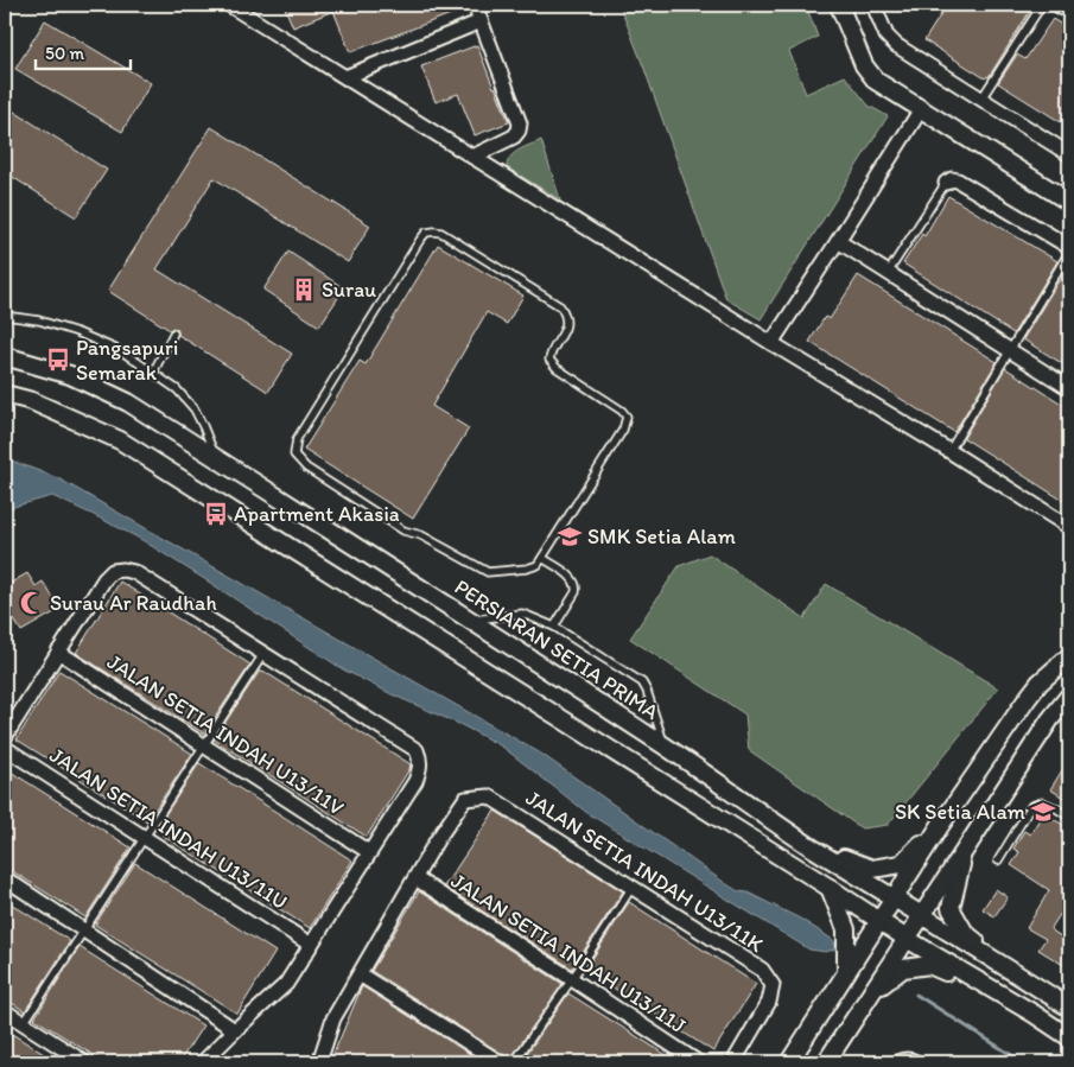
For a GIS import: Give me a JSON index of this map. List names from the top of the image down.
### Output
{
  "streets": {
    "street": [
      "PERSIARAN SETIA PRIMA",
      "JALAN SETIA INDAH U13/11V",
      "JALAN SETIA INDAH U13/11U",
      "JALAN SETIA INDAH U13/11K",
      "JALAN SETIA INDAH U13/11J"
    ]
  },
  "crossings": [
    ["JALAN SETIA INDAH U13/11K", "JALAN SETIA INDAH U13/11J"]
  ],
  "places": {
    "building": ["Surau"],
    "bus stop": ["Pangsapuri Semarak", "Apartment Akasia"],
    "school or university": ["SMK Setia Alam", "SK Setia Alam"],
    "mosque": ["Surau Ar Raudhah"]
  },
  "scale_bar": "50 m"
}
